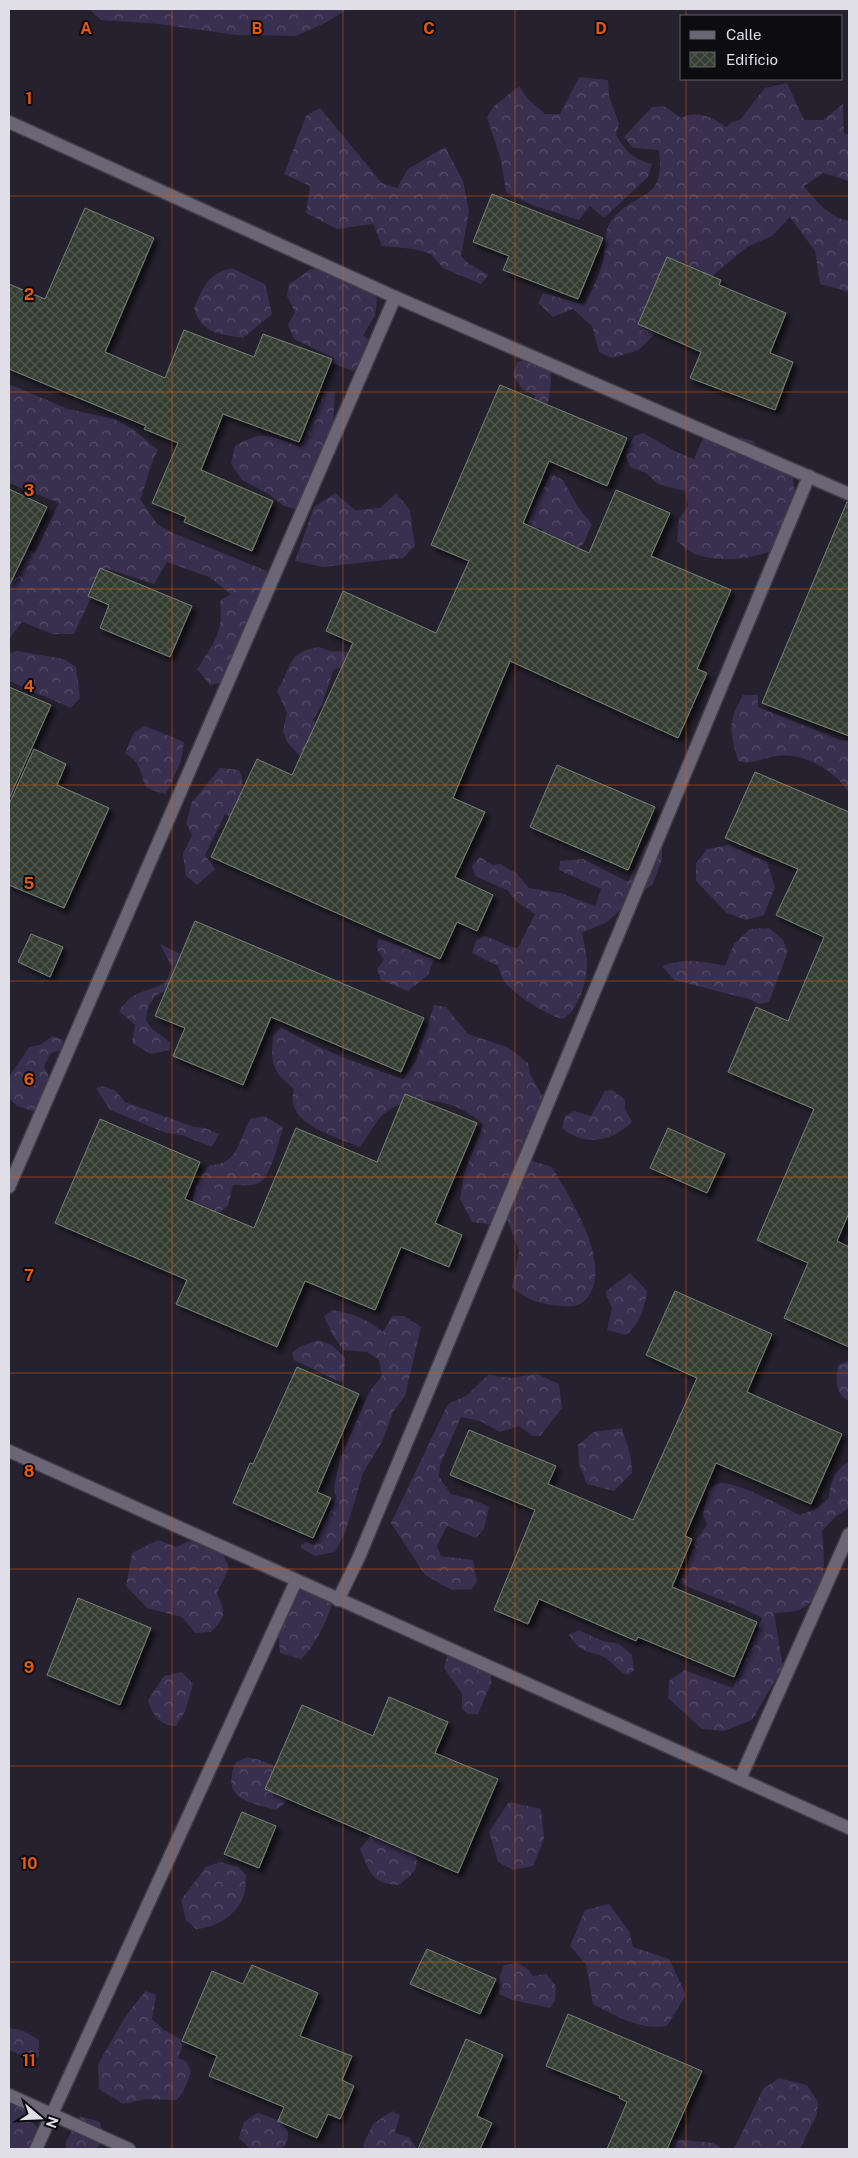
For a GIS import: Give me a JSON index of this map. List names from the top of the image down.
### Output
{
  "legend": ["Calle", "Edificio"],
  "north": "right",
  "grid": {
    "columns": [
      "A",
      "B",
      "C",
      "D"
    ],
    "rows": [
      "1",
      "2",
      "3",
      "4",
      "5",
      "6",
      "7",
      "8",
      "9",
      "10",
      "11"
    ]
  }
}
